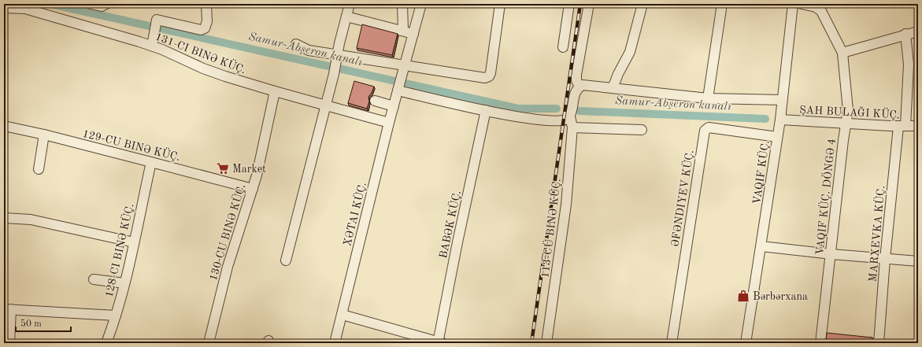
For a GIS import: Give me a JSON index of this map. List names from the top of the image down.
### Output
{
  "streets": {
    "street": [
      "131-CI BINƏ KÜÇ.",
      "129-CU BINƏ KÜÇ.",
      "VAQIF KÜÇ.",
      "VAQIF KÜÇ. DÖNGƏ 4",
      "ƏFƏNDIYEV KÜÇ.",
      "XƏTAI KÜÇ.",
      "BABƏK KÜÇ.",
      "113-CÜ BINƏ KÜÇ.",
      "130-CU BINƏ KÜÇ.",
      "MARXEVKA KÜÇ.",
      "128-CI BINƏ KÜÇ."
    ]
  },
  "crossings": [
    ["131-CI BINƏ KÜÇ.", "XƏTAI KÜÇ."],
    ["131-CI BINƏ KÜÇ.", "130-CU BINƏ KÜÇ."],
    ["129-CU BINƏ KÜÇ.", "130-CU BINƏ KÜÇ."],
    ["129-CU BINƏ KÜÇ.", "128-CI BINƏ KÜÇ."],
    ["VAQIF KÜÇ.", "ƏFƏNDIYEV KÜÇ."]
  ],
  "water": ["Samur-Abşeron kanalı"],
  "places": {
    "supermarket": ["Market"],
    "shop": ["Bərbərxana"]
  },
  "scale_bar": "50 m"
}
